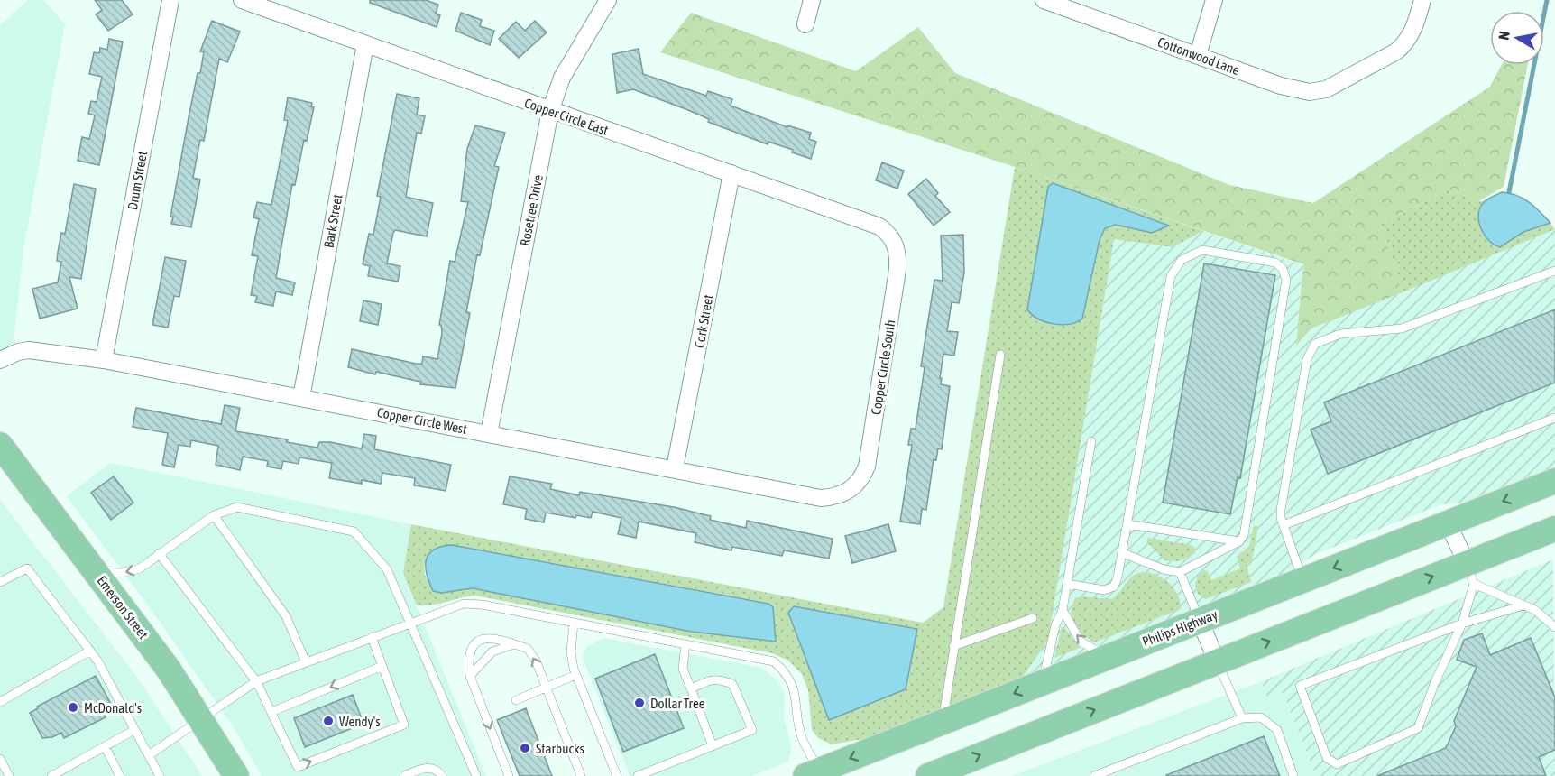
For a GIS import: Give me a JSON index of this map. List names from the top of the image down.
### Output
{
  "streets": {
    "main road": ["Emerson Street", "Philips Highway"],
    "street": [
      "Cottonwood Lane",
      "Copper Circle East",
      "Drum Street",
      "Rosetree Drive",
      "Bark Street",
      "Cork Street",
      "Copper Circle South",
      "Copper Circle West"
    ]
  },
  "crossings": [
    ["Copper Circle East", "Rosetree Drive"],
    ["Copper Circle East", "Bark Street"],
    ["Copper Circle East", "Cork Street"],
    ["Copper Circle East", "Copper Circle South"],
    ["Drum Street", "Copper Circle West"],
    ["Rosetree Drive", "Copper Circle West"],
    ["Bark Street", "Copper Circle West"],
    ["Cork Street", "Copper Circle West"],
    ["Copper Circle South", "Copper Circle West"]
  ],
  "places": [
    "Dollar Tree",
    "McDonald's",
    "Wendy's",
    "Starbucks"
  ],
  "north": "left"
}
